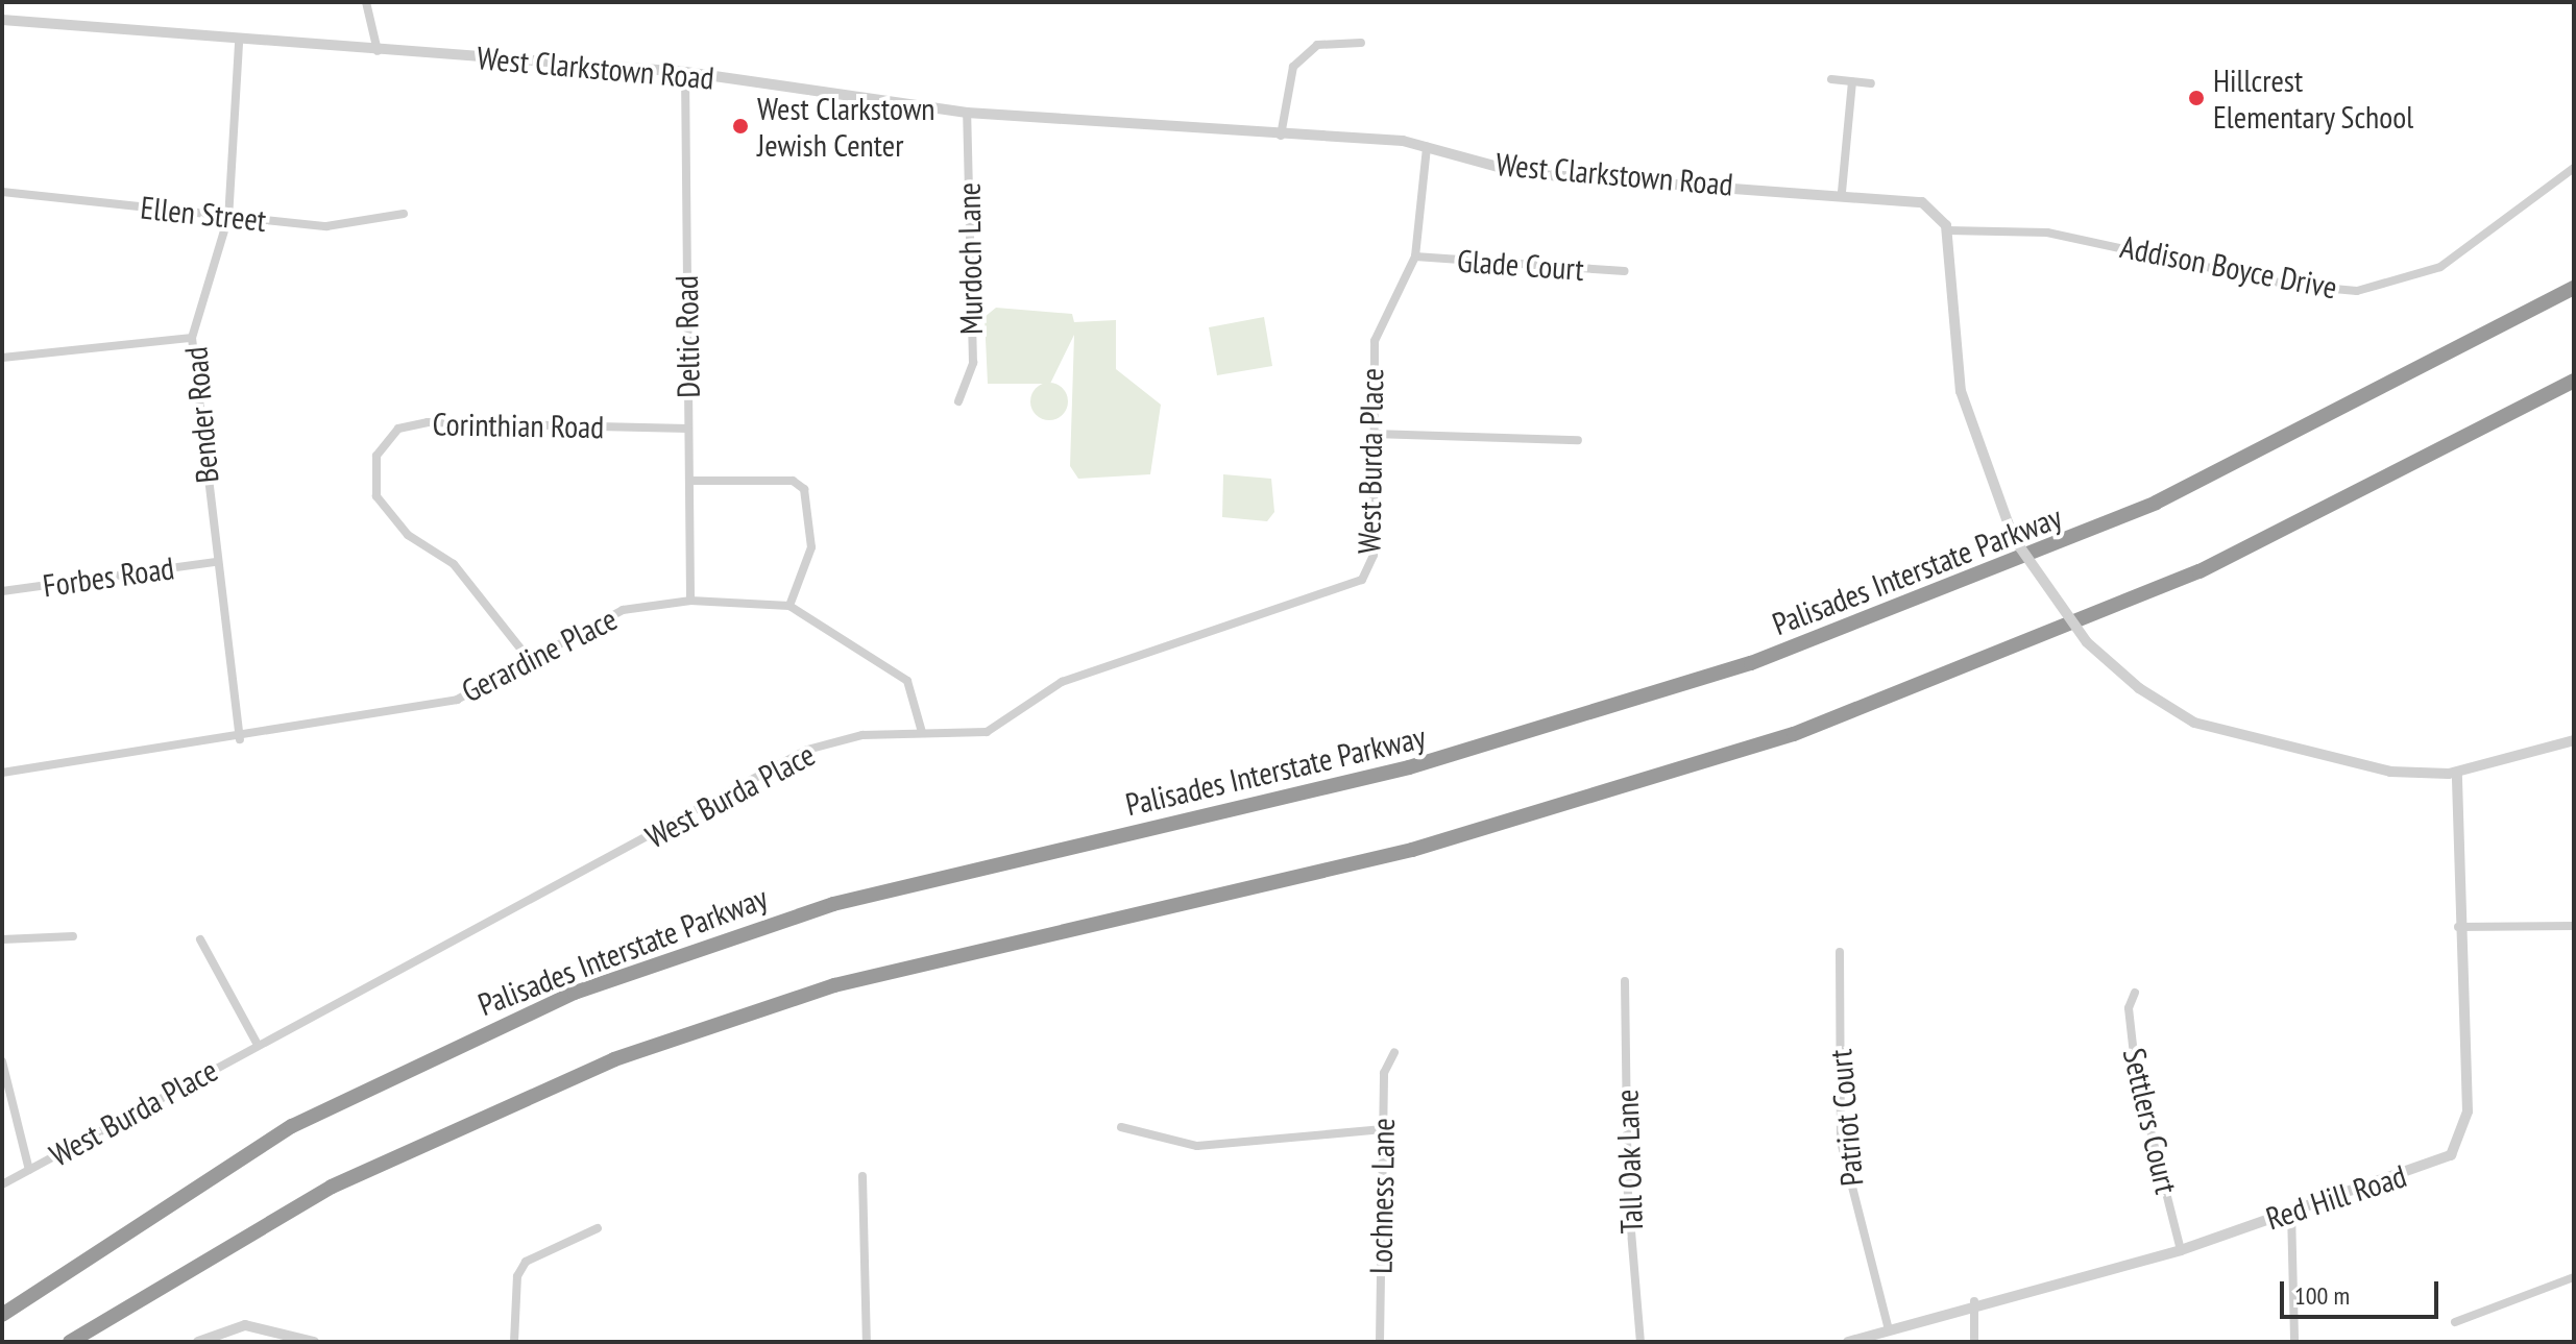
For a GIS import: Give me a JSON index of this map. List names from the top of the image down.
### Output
{
  "streets": {
    "highway": ["Palisades Interstate Parkway"],
    "street": [
      "West Clarkstown Road",
      "Ellen Street",
      "Murdoch Lane",
      "Glade Court",
      "Addison Boyce Drive",
      "Deltic Road",
      "Bender Road",
      "Corinthian Road",
      "West Burda Place",
      "Forbes Road",
      "Gerardine Place",
      "Patriot Court",
      "Settlers Court",
      "Tall Oak Lane",
      "Lochness Lane",
      "Red Hill Road"
    ]
  },
  "crossings": [
    ["West Clarkstown Road", "Murdoch Lane"],
    ["West Clarkstown Road", "Addison Boyce Drive"],
    ["West Clarkstown Road", "Deltic Road"],
    ["West Clarkstown Road", "Bender Road"],
    ["West Clarkstown Road", "West Burda Place"],
    ["Ellen Street", "Bender Road"],
    ["Glade Court", "West Burda Place"],
    ["Deltic Road", "Corinthian Road"],
    ["Deltic Road", "Gerardine Place"],
    ["Bender Road", "Forbes Road"],
    ["Bender Road", "Gerardine Place"],
    ["Corinthian Road", "Gerardine Place"],
    ["West Burda Place", "Gerardine Place"],
    ["Patriot Court", "Red Hill Road"],
    ["Settlers Court", "Red Hill Road"]
  ],
  "places": ["Hillcrest Elementary School", "West Clarkstown Jewish Center"],
  "scale_bar": "100 m"
}
